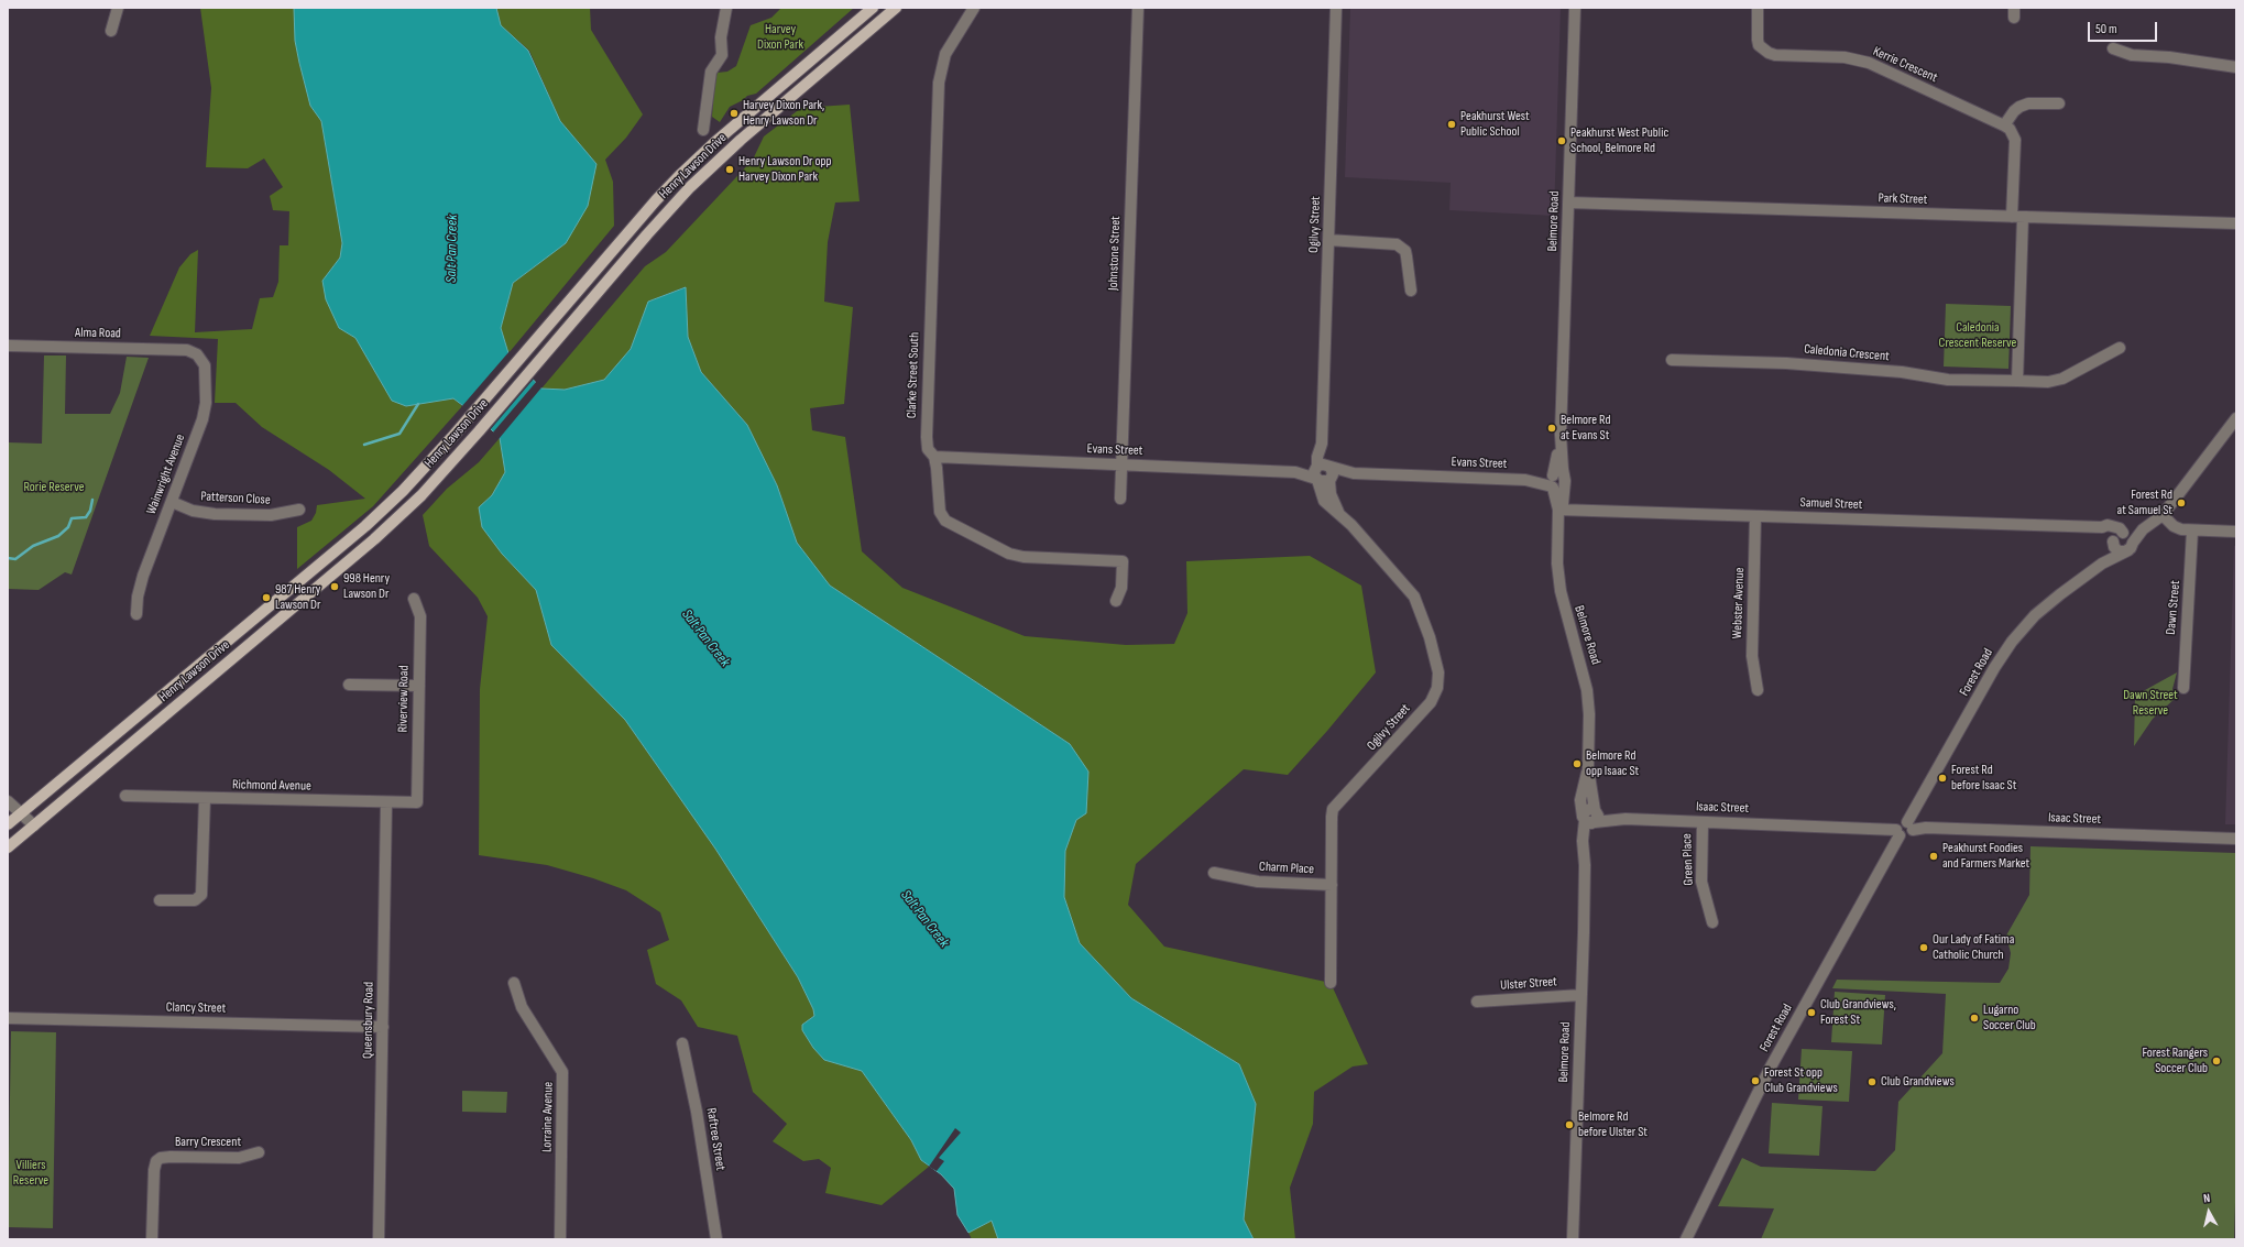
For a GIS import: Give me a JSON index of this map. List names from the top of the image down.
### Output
{
  "streets": {
    "main road": ["Henry Lawson Drive"],
    "street": [
      "Kerrie Crescent",
      "Park Street",
      "Belmore Road",
      "Ogilvy Street",
      "Johnstone Street",
      "Alma Road",
      "Caledonia Crescent",
      "Clarke Street South",
      "Evans Street",
      "Wainwright Avenue",
      "Patterson Close",
      "Samuel Street",
      "Webster Avenue",
      "Dawn Street",
      "Forest Road",
      "Riverview Road",
      "Richmond Avenue",
      "Isaac Street",
      "Green Place",
      "Charm Place",
      "Ulster Street",
      "Clancy Street",
      "Queensbury Road",
      "Lorraine Avenue",
      "Raftree Street",
      "Barry Crescent"
    ]
  },
  "crossings": [
    ["Park Street", "Belmore Road"],
    ["Belmore Road", "Evans Street"],
    ["Belmore Road", "Samuel Street"],
    ["Belmore Road", "Isaac Street"],
    ["Belmore Road", "Ulster Street"],
    ["Ogilvy Street", "Evans Street"],
    ["Ogilvy Street", "Charm Place"],
    ["Johnstone Street", "Evans Street"],
    ["Alma Road", "Wainwright Avenue"],
    ["Clarke Street South", "Evans Street"],
    ["Wainwright Avenue", "Patterson Close"],
    ["Samuel Street", "Webster Avenue"],
    ["Samuel Street", "Forest Road"],
    ["Forest Road", "Isaac Street"],
    ["Riverview Road", "Richmond Avenue"],
    ["Richmond Avenue", "Queensbury Road"],
    ["Isaac Street", "Green Place"],
    ["Clancy Street", "Queensbury Road"]
  ],
  "water": ["Salt Pan Creek"],
  "parks": [
    "Harvey Dixon Park",
    "Caledonia Crescent Reserve",
    "Rorie Reserve",
    "Dawn Street Reserve",
    "Villiers Reserve"
  ],
  "places": [
    "Harvey Dixon Park, Henry Lawson Dr",
    "Peakhurst West Public School",
    "Peakhurst West Public School, Belmore Rd",
    "Henry Lawson Dr opp Harvey Dixon Park",
    "Belmore Rd at Evans St",
    "Forest Rd at Samuel St",
    "998 Henry Lawson Dr",
    "987 Henry Lawson Dr",
    "Belmore Rd opp Isaac St",
    "Forest Rd before Isaac St",
    "Peakhurst Foodies and Farmers Market",
    "Our Lady of Fatima Catholic Church",
    "Club Grandviews, Forest St",
    "Lugarno Soccer Club",
    "Forest Rangers Soccer Club",
    "Forest St opp Club Grandviews",
    "Club Grandviews",
    "Belmore Rd before Ulster St"
  ],
  "scale_bar": "50 m",
  "north": "top"
}
